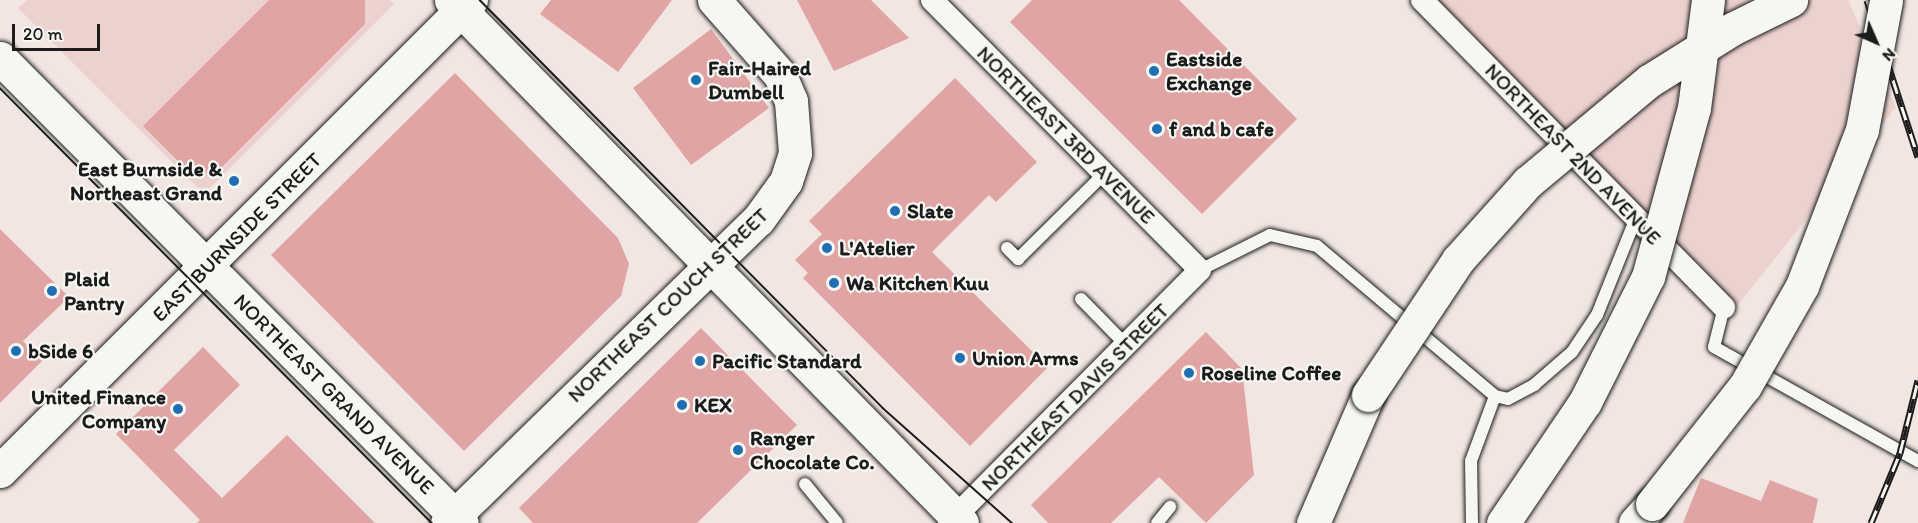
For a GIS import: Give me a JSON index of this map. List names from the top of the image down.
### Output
{
  "streets": {
    "main road": ["EAST BURNSIDE STREET", "NORTHEAST COUCH STREET", "NORTHEAST GRAND AVENUE"],
    "street": ["NORTHEAST 3RD AVENUE", "NORTHEAST 2ND AVENUE", "NORTHEAST DAVIS STREET"]
  },
  "crossings": [
    ["NORTHEAST 3RD AVENUE", "NORTHEAST DAVIS STREET"],
    ["EAST BURNSIDE STREET", "NORTHEAST GRAND AVENUE"],
    ["NORTHEAST COUCH STREET", "NORTHEAST GRAND AVENUE"]
  ],
  "places": [
    "Eastside Exchange",
    "Fair-Haired Dumbell",
    "f and b cafe",
    "East Burnside & Northeast Grand",
    "Slate",
    "L'Atelier",
    "Wa Kitchen Kuu",
    "Plaid Pantry",
    "bSide 6",
    "Union Arms",
    "Pacific Standard",
    "Roseline Coffee",
    "KEX",
    "United Finance Company",
    "Ranger Chocolate Co."
  ],
  "scale_bar": "20 m",
  "north": "bottom right"
}
